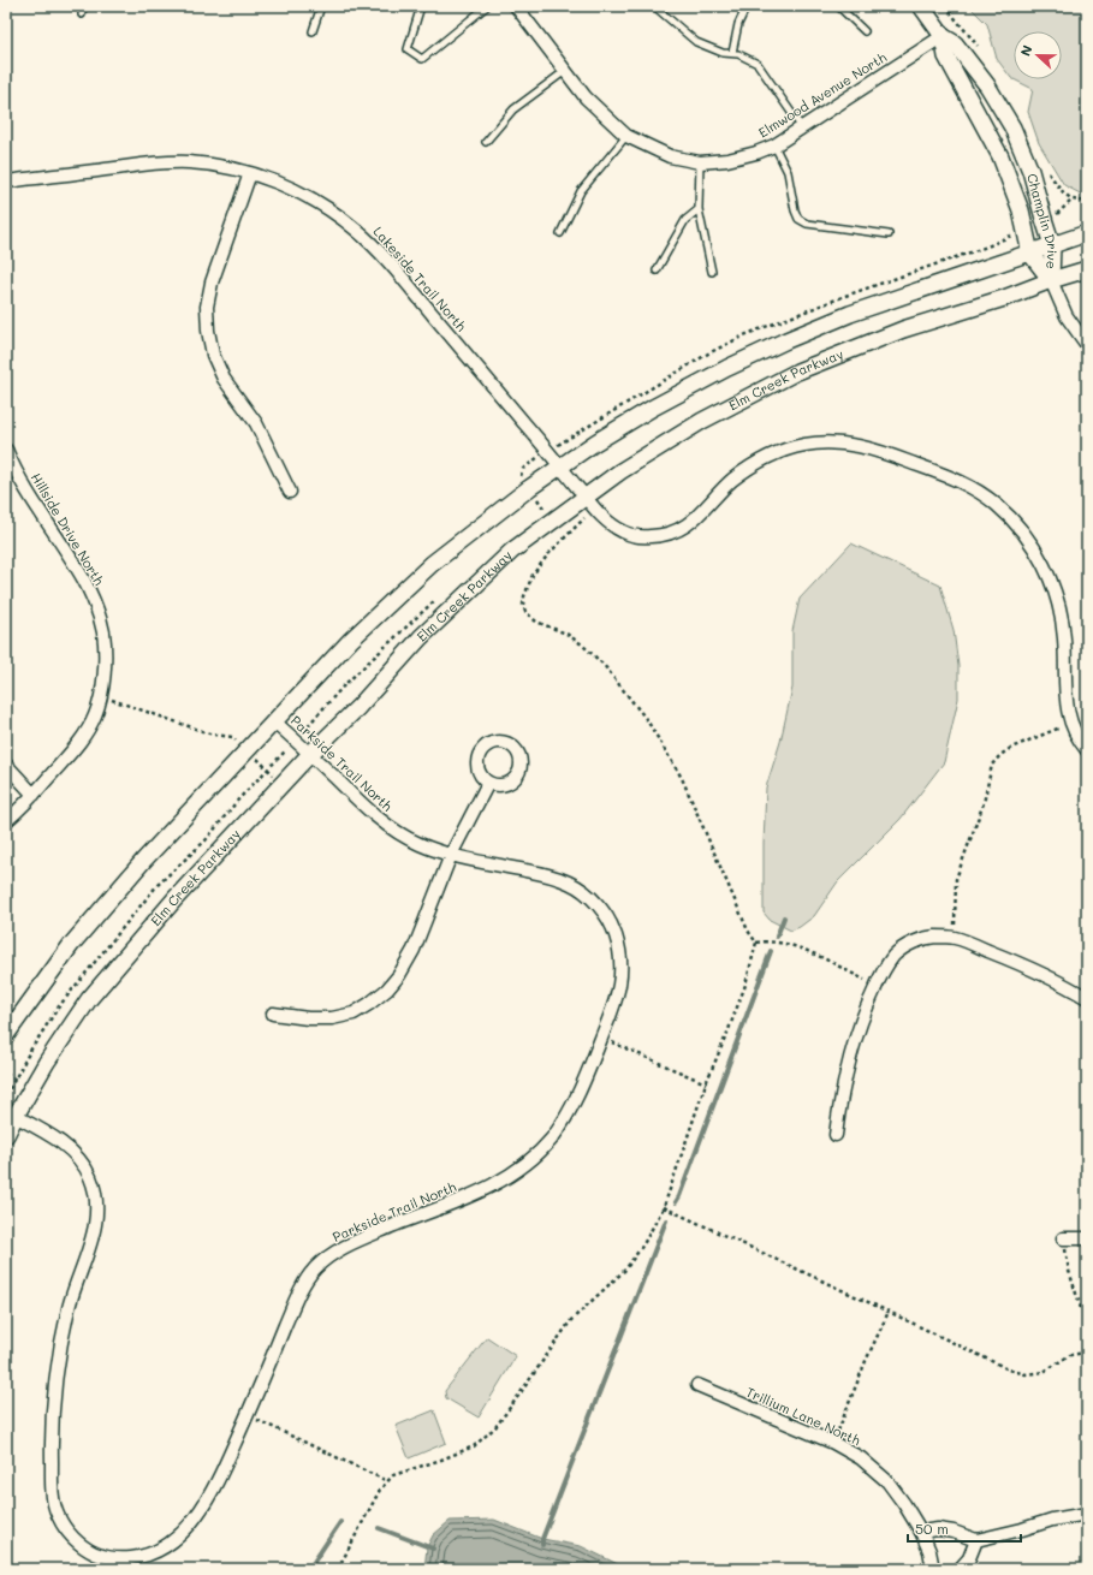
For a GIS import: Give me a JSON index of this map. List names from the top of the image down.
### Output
{
  "streets": {
    "street": [
      "Elmwood Avenue North",
      "Champlin Drive",
      "Lakeside Trail North",
      "Elm Creek Parkway",
      "Hillside Drive North",
      "Parkside Trail North",
      "Trillium Lane North"
    ]
  },
  "crossings": [
    ["Elmwood Avenue North", "Champlin Drive"],
    ["Champlin Drive", "Elm Creek Parkway"],
    ["Lakeside Trail North", "Elm Creek Parkway"],
    ["Elm Creek Parkway", "Parkside Trail North"]
  ],
  "scale_bar": "50 m",
  "north": "left"
}
